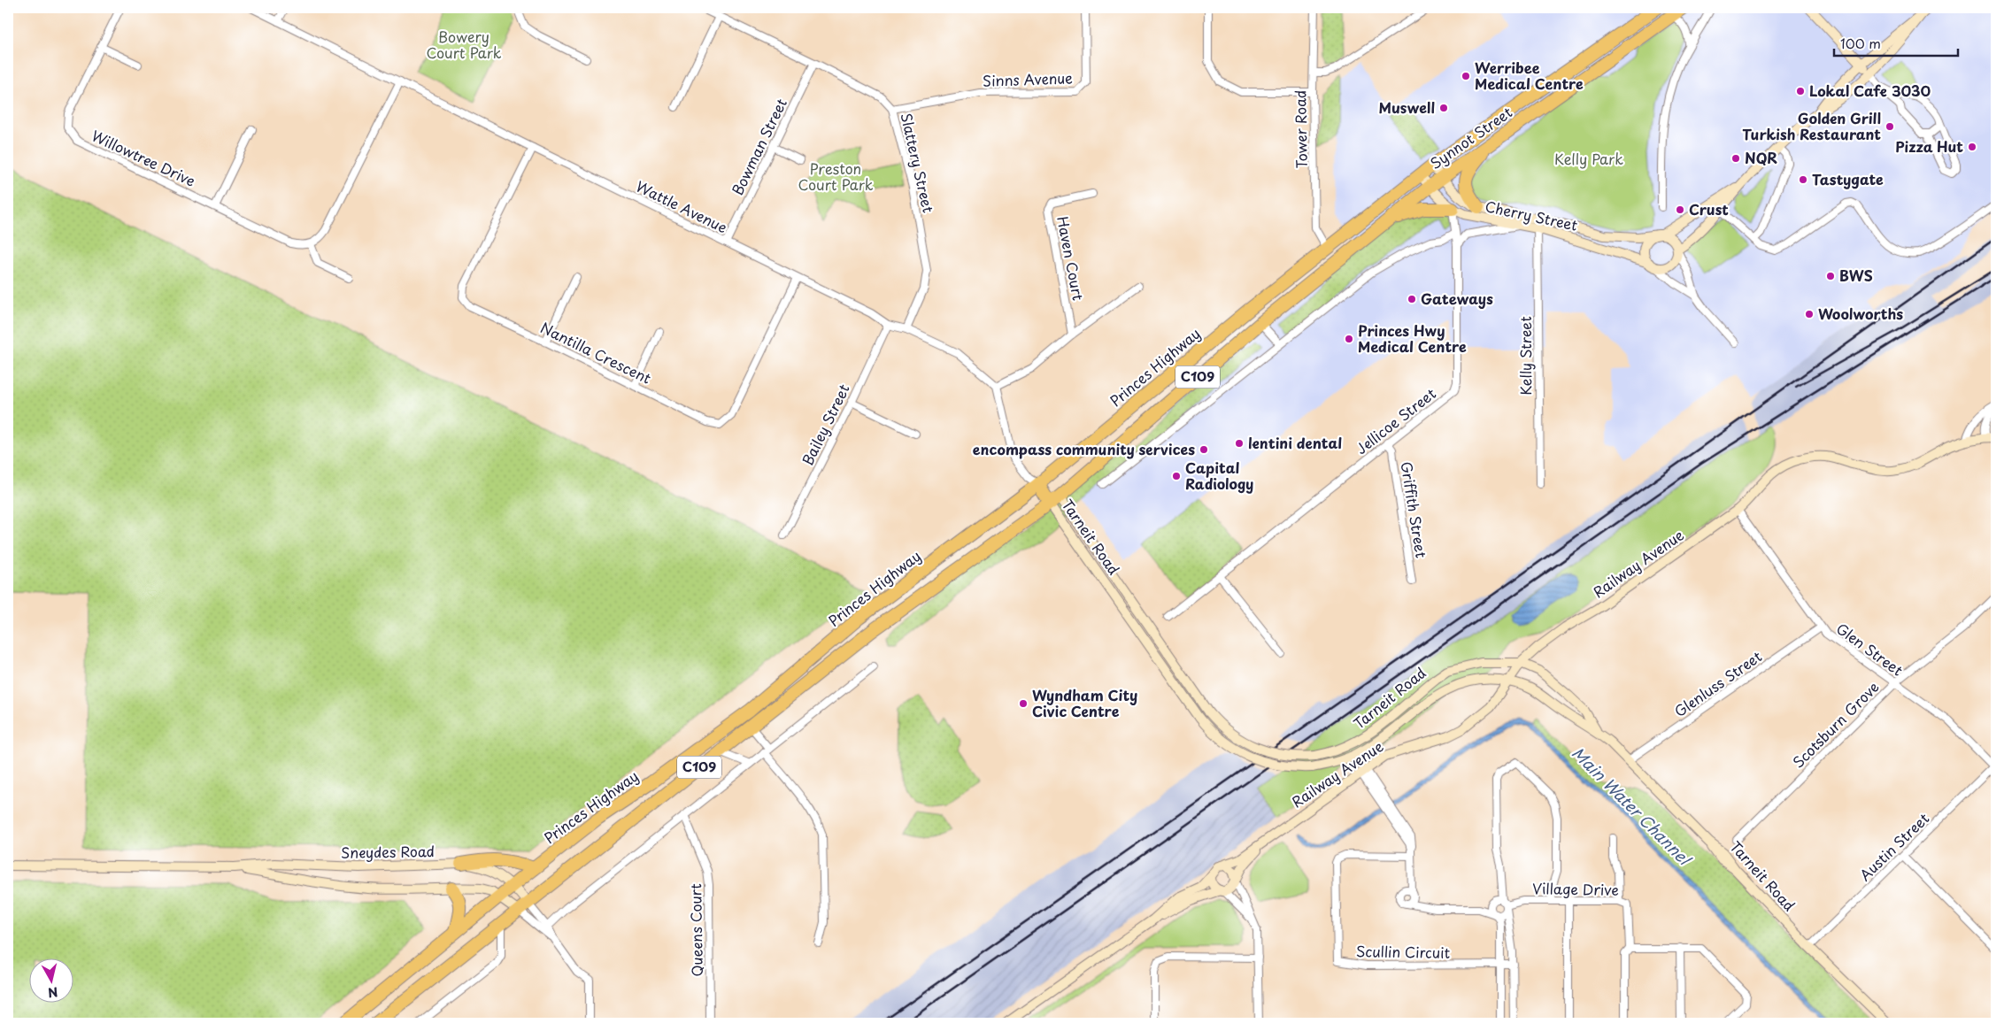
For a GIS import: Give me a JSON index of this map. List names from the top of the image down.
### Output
{
  "streets": {
    "highway": ["Synnot Street", "Princes Highway", "C109"],
    "main road": [
      "Cherry Street",
      "Tarneit Road",
      "Railway Avenue",
      "Sneydes Road"
    ],
    "street": [
      "Sinns Avenue",
      "Tower Road",
      "Bowman Street",
      "Willowtree Drive",
      "Slattery Street",
      "Wattle Avenue",
      "Haven Court",
      "Nantilla Crescent",
      "Kelly Street",
      "Jellicoe Street",
      "Bailey Street",
      "Griffith Street",
      "Glen Street",
      "Glenluss Street",
      "Scotsburn Grove",
      "Austin Street",
      "Village Drive",
      "Queens Court",
      "Scullin Circuit"
    ]
  },
  "crossings": [
    ["Sinns Avenue", "Slattery Street"],
    ["Tower Road", "Princes Highway"],
    ["Synnot Street", "Cherry Street"],
    ["Synnot Street", "Princes Highway"],
    ["Synnot Street", "C109"],
    ["Bowman Street", "Slattery Street"],
    ["Bowman Street", "Wattle Avenue"],
    ["Slattery Street", "Wattle Avenue"],
    ["Wattle Avenue", "Nantilla Crescent"],
    ["Wattle Avenue", "Bailey Street"],
    ["Cherry Street", "Kelly Street"],
    ["Cherry Street", "Princes Highway"],
    ["Cherry Street", "C109"],
    ["Cherry Street", "Jellicoe Street"],
    ["Princes Highway", "Sneydes Road"],
    ["C109", "Tarneit Road"],
    ["C109", "Sneydes Road"],
    ["Jellicoe Street", "Griffith Street"],
    ["Tarneit Road", "Railway Avenue"],
    ["Tarneit Road", "Glenluss Street"],
    ["Tarneit Road", "Austin Street"],
    ["Railway Avenue", "Glen Street"],
    ["Glen Street", "Glenluss Street"],
    ["Glen Street", "Scotsburn Grove"],
    ["Glen Street", "Austin Street"]
  ],
  "water": ["Main Water Channel"],
  "parks": ["Bowery Court Park", "Kelly Park", "Preston Court Park"],
  "places": [
    "Werribee Medical Centre",
    "Lokal Cafe 3030",
    "Muswell",
    "Golden Grill Turkish Restaurant",
    "Pizza Hut",
    "NQR",
    "Tastygate",
    "Crust",
    "BWS",
    "Gateways",
    "Woolworths",
    "Princes Hwy Medical Centre",
    "lentini dental",
    "encompass community services",
    "Capital Radiology",
    "Wyndham City Civic Centre"
  ],
  "scale_bar": "100 m",
  "north": "bottom"
}
